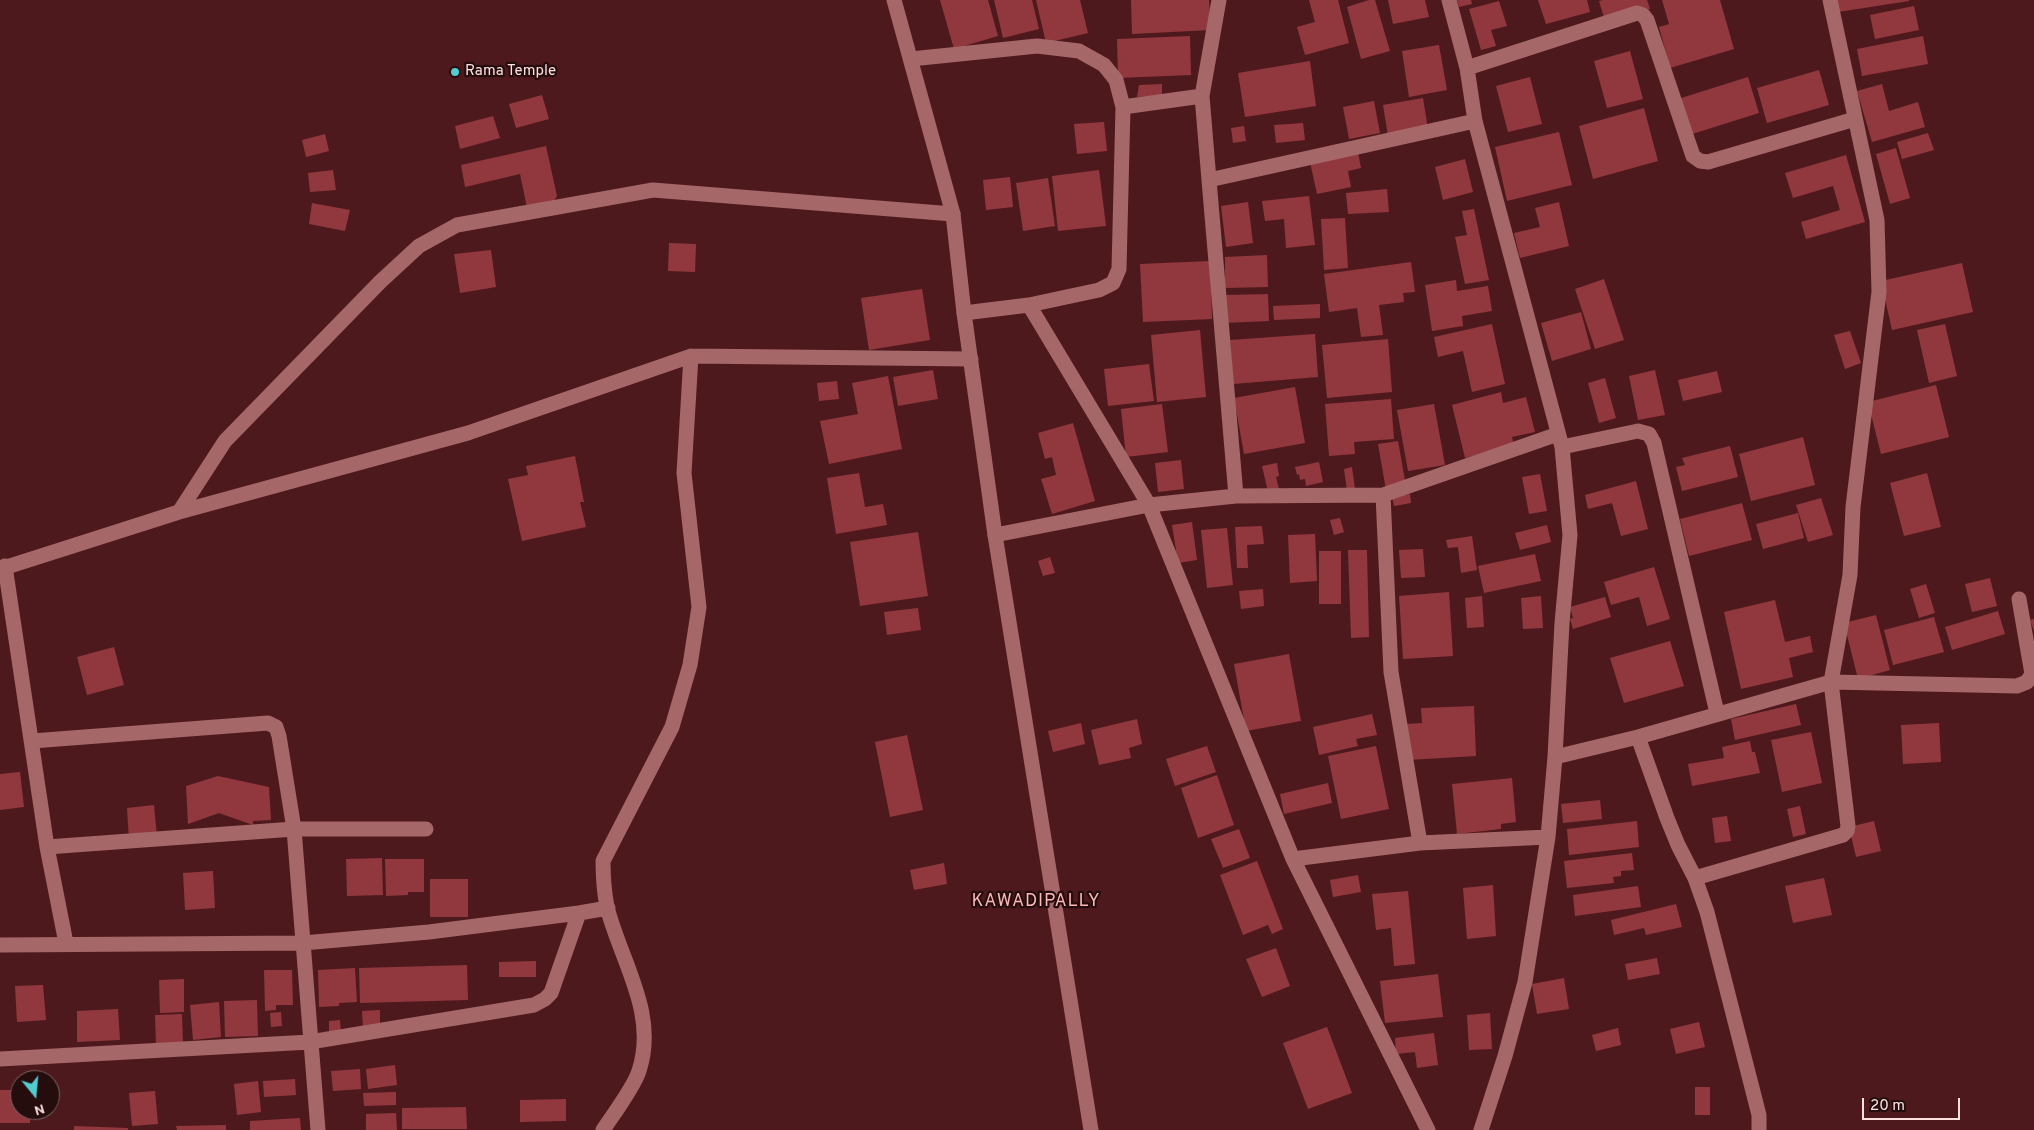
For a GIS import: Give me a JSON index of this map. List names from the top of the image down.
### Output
{
  "districts": ["KAWADIPALLY"],
  "places": ["Rama Temple"],
  "scale_bar": "20 m",
  "north": "bottom"
}
